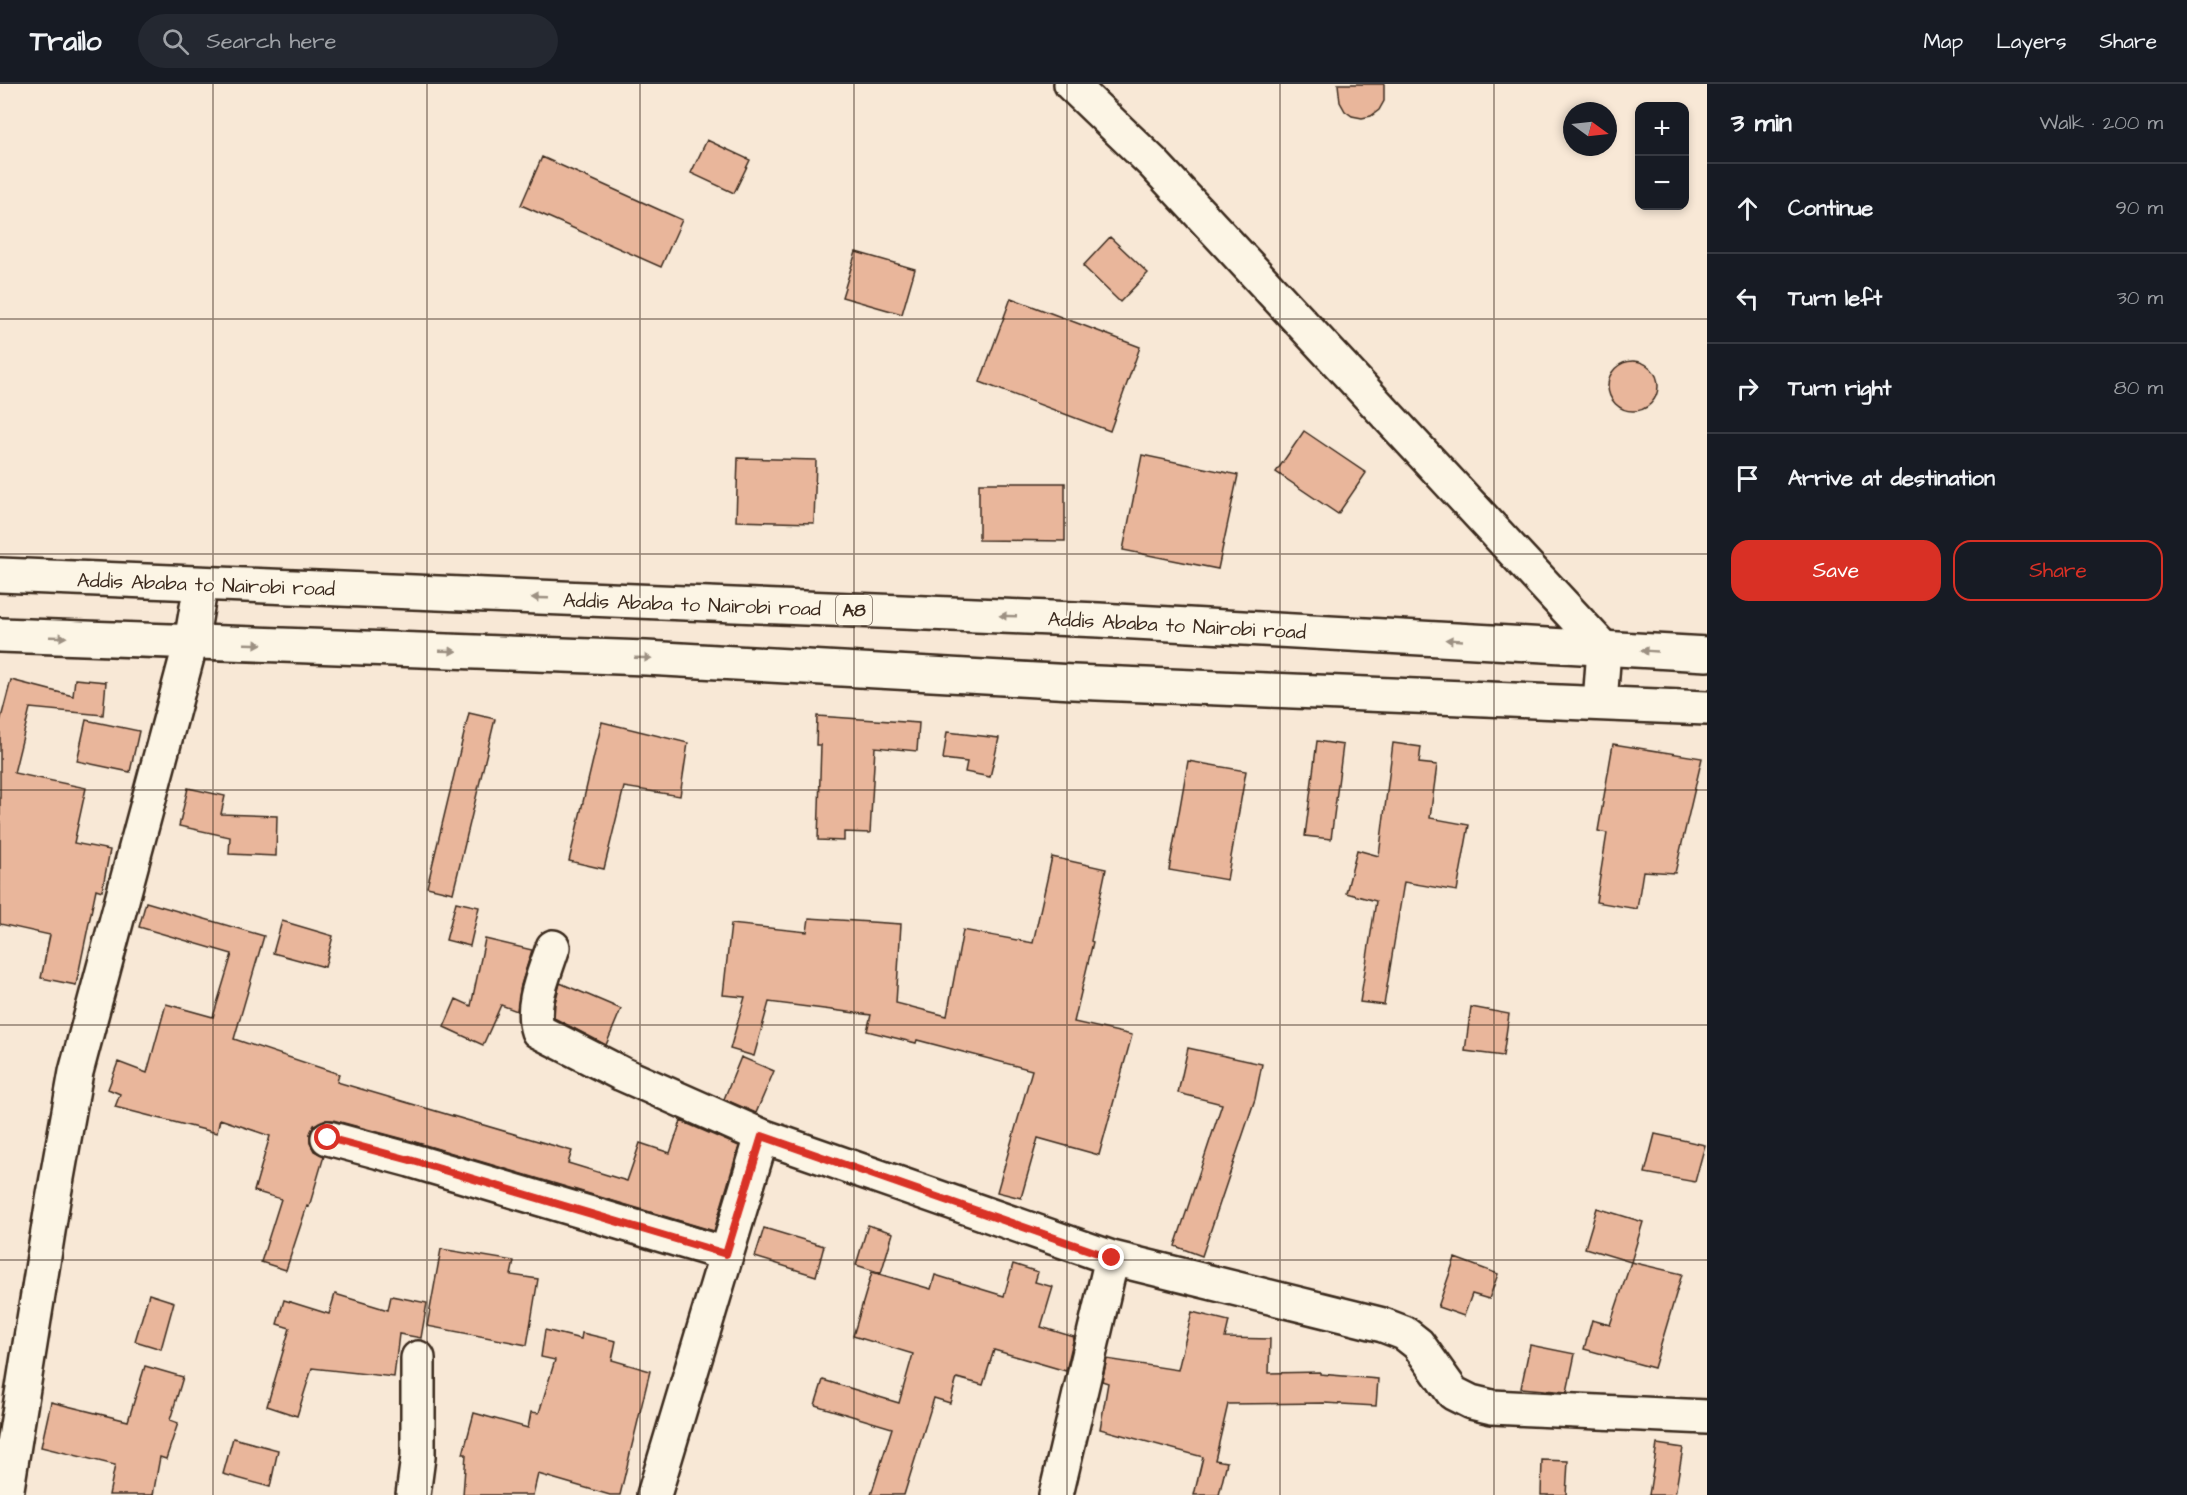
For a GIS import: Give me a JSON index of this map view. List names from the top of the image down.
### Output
{
  "streets": {
    "main road": ["Addis Ababa to Nairobi road", "A8"]
  },
  "north": "right",
  "page": {
    "header": "Trailo",
    "search": "Search here",
    "nav": ["Map", "Layers", "Share"],
    "heading": ["3 min", "Walk · 200 m"],
    "map_buttons": ["+", "−"],
    "list": [
      ["Continue", "90 m"],
      ["Turn left", "30 m"],
      ["Turn right", "80 m"],
      "Arrive at destination"
    ],
    "buttons": ["Save", "Share"]
  }
}
